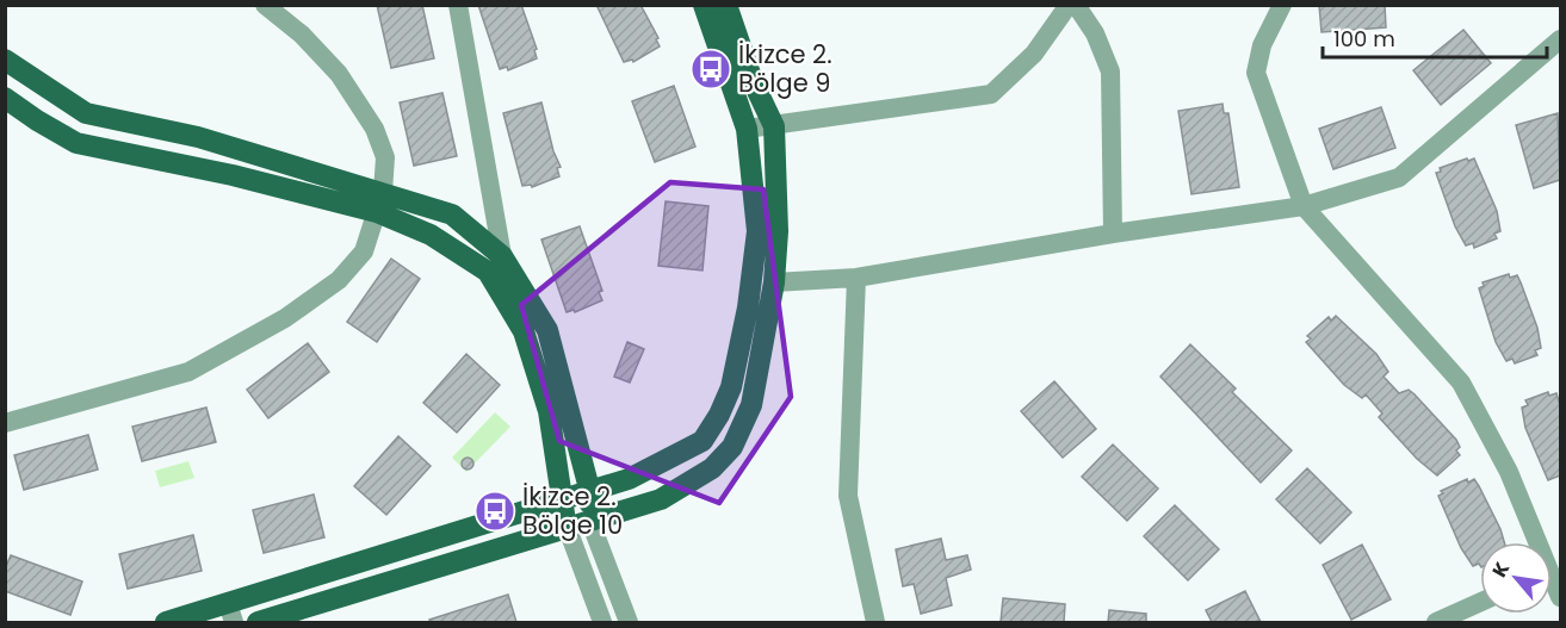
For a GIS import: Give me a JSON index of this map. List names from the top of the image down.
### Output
{
  "places": {
    "bus stop": ["İkizce 2. Bölge 9", "İkizce 2. Bölge 10"]
  },
  "scale_bar": "100 m",
  "north": "top left"
}
